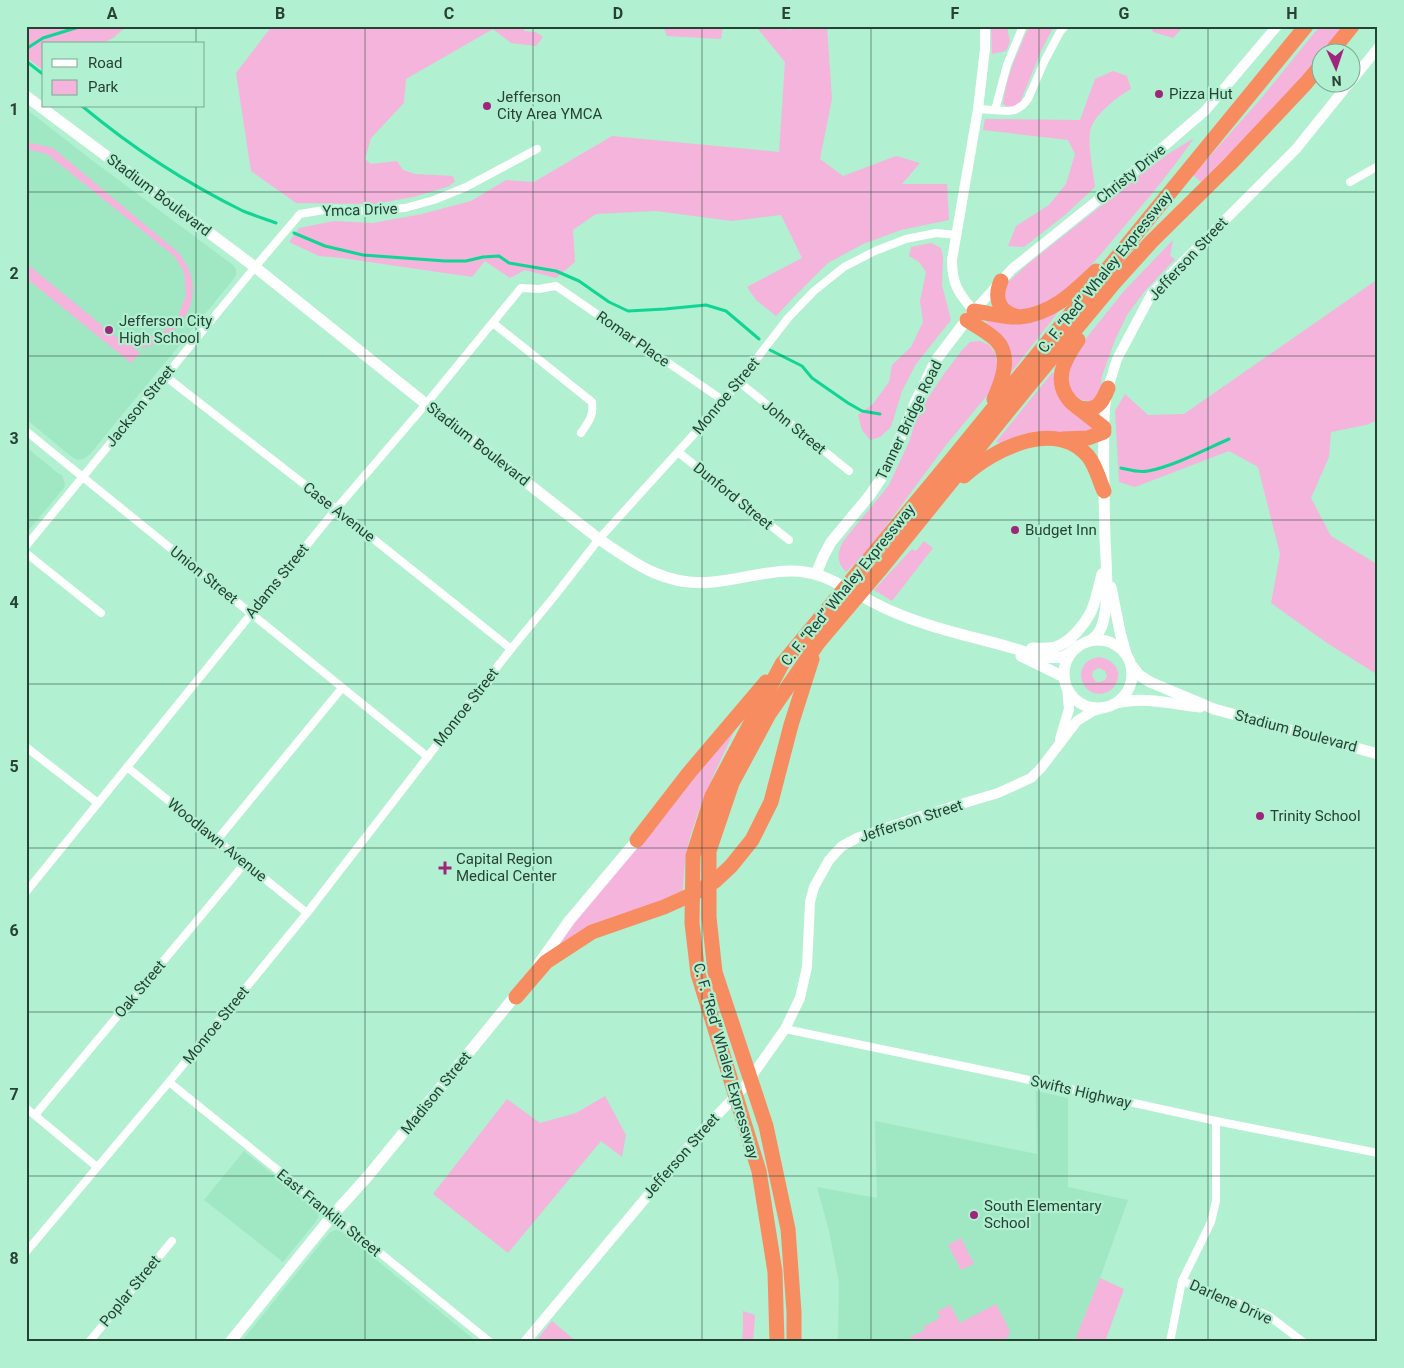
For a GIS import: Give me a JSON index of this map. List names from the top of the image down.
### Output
{
  "streets": {
    "highway": ["C. F. “Red” Whaley Expressway"],
    "main road": [
      "Stadium Boulevard",
      "Jefferson Street",
      "Tanner Bridge Road",
      "Madison Street"
    ],
    "street": [
      "Christy Drive",
      "Ymca Drive",
      "Romar Place",
      "Monroe Street",
      "Jackson Street",
      "John Street",
      "Dunford Street",
      "Case Avenue",
      "Union Street",
      "Adams Street",
      "Woodlawn Avenue",
      "Oak Street",
      "Swifts Highway",
      "East Franklin Street",
      "Poplar Street",
      "Darlene Drive"
    ]
  },
  "crossings": [
    ["Christy Drive", "Tanner Bridge Road"],
    ["Stadium Boulevard", "Ymca Drive"],
    ["Stadium Boulevard", "Monroe Street"],
    ["Stadium Boulevard", "Jackson Street"],
    ["Stadium Boulevard", "Tanner Bridge Road"],
    ["Stadium Boulevard", "Adams Street"],
    ["Ymca Drive", "Jackson Street"],
    ["Jefferson Street", "Swifts Highway"],
    ["Romar Place", "Monroe Street"],
    ["Romar Place", "Adams Street"],
    ["Monroe Street", "John Street"],
    ["Monroe Street", "Dunford Street"],
    ["Monroe Street", "Case Avenue"],
    ["Monroe Street", "Union Street"],
    ["Monroe Street", "Woodlawn Avenue"],
    ["Monroe Street", "East Franklin Street"],
    ["Jackson Street", "Case Avenue"],
    ["Jackson Street", "Union Street"],
    ["Case Avenue", "Adams Street"],
    ["Union Street", "Adams Street"],
    ["Adams Street", "Woodlawn Avenue"],
    ["Woodlawn Avenue", "Oak Street"],
    ["Madison Street", "East Franklin Street"]
  ],
  "places": {
    "other": [
      "Pizza Hut",
      "Jefferson City Area YMCA",
      "Jefferson City High School",
      "Budget Inn",
      "Trinity School",
      "South Elementary School"
    ],
    "health": ["Capital Region Medical Center"]
  },
  "legend": ["Road", "Park"],
  "north": "bottom",
  "grid": {
    "columns": [
      "A",
      "B",
      "C",
      "D",
      "E",
      "F",
      "G",
      "H"
    ],
    "rows": [
      "1",
      "2",
      "3",
      "4",
      "5",
      "6",
      "7",
      "8"
    ]
  }
}
